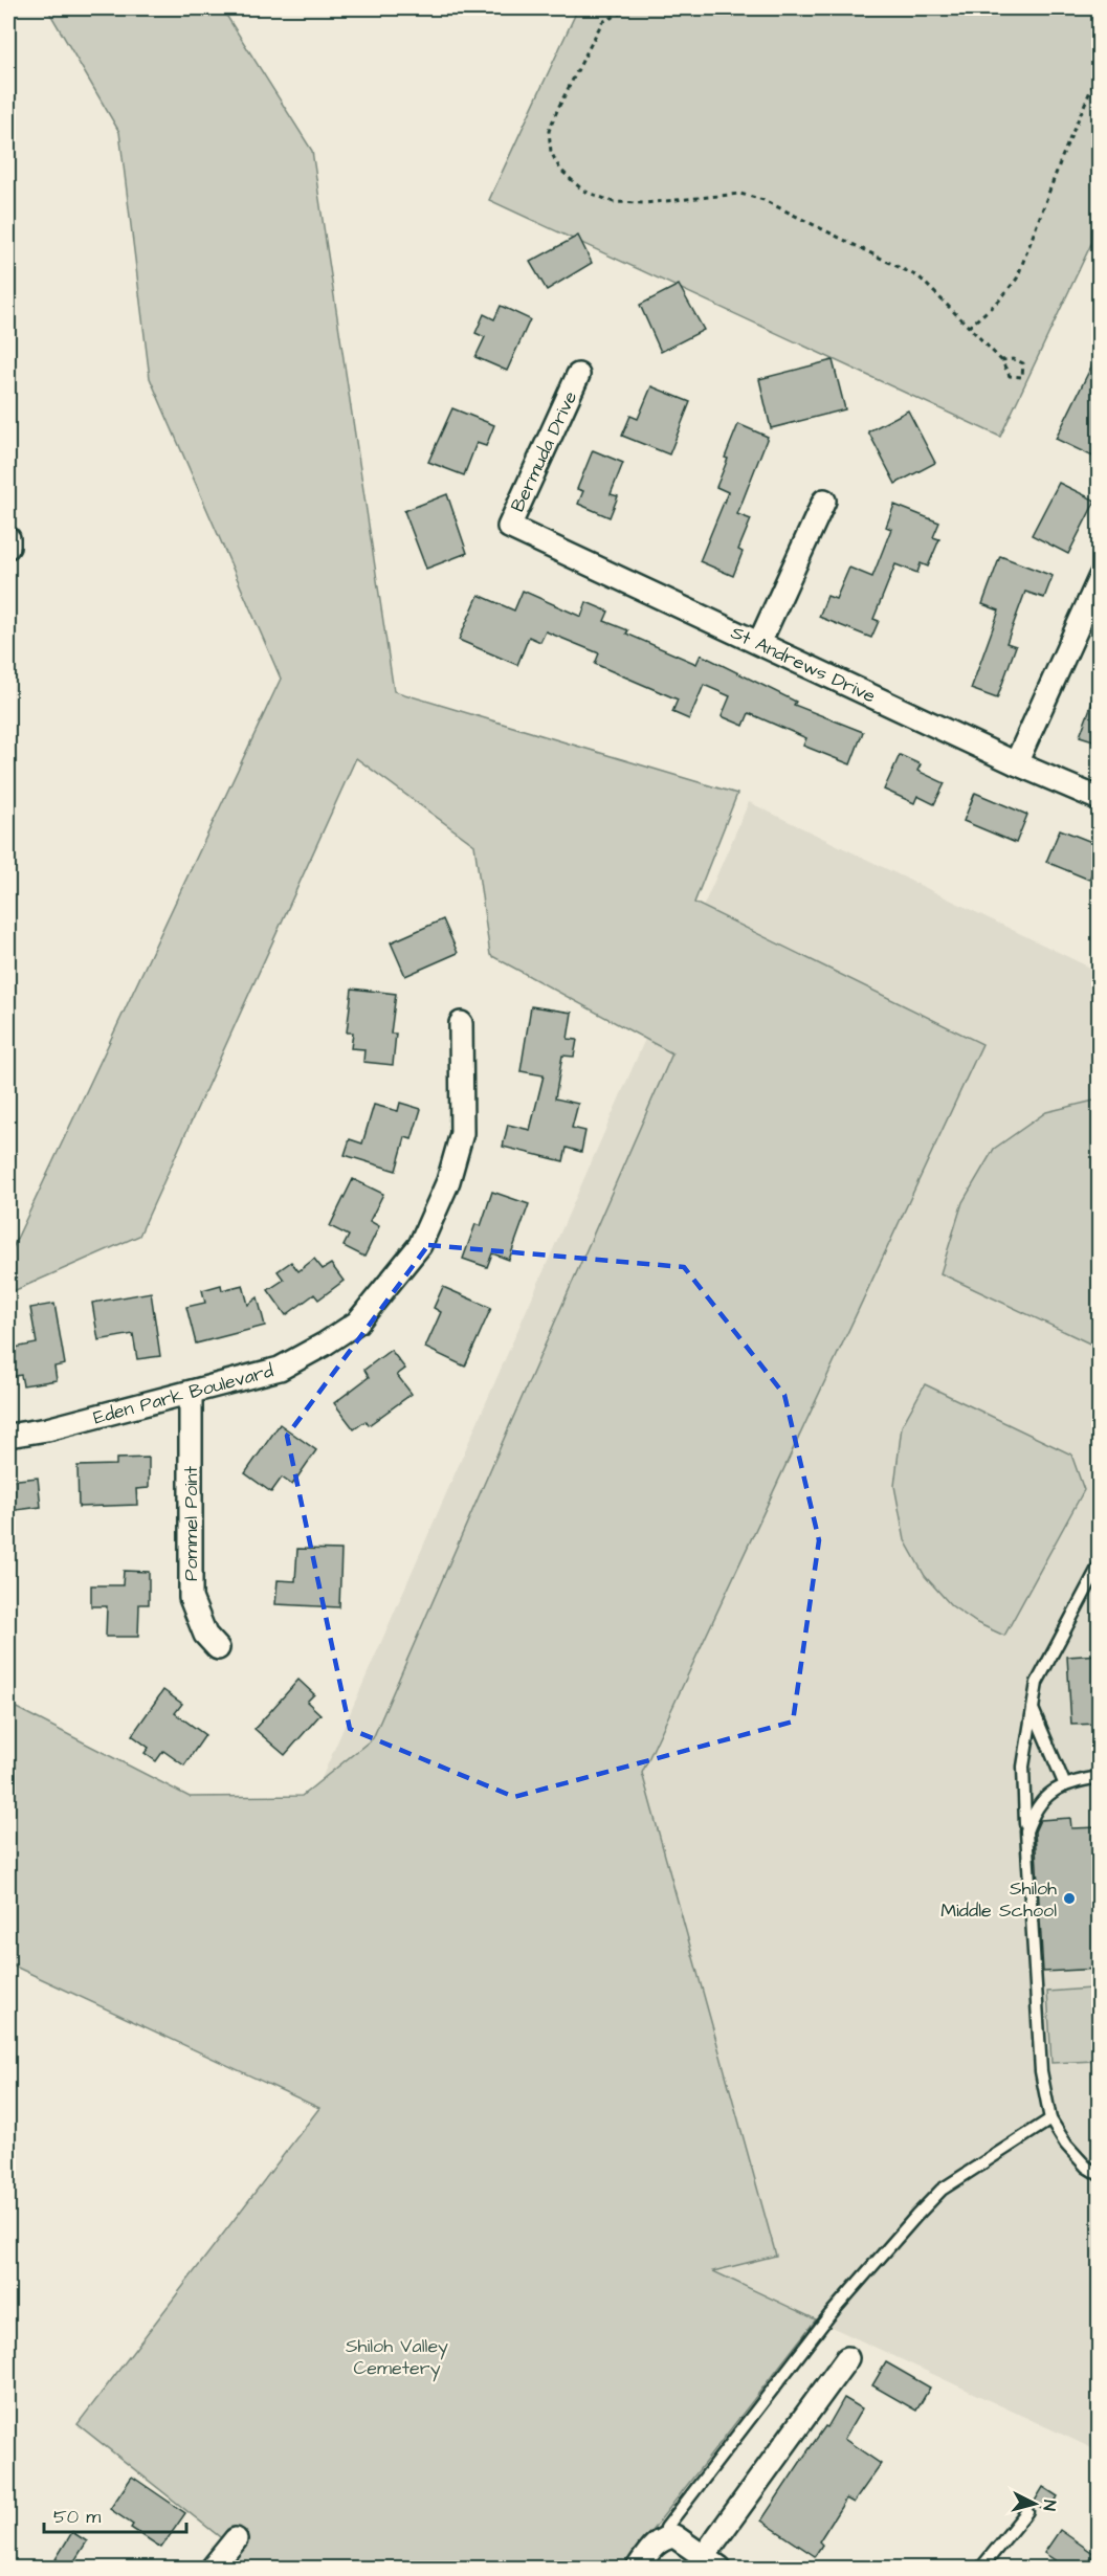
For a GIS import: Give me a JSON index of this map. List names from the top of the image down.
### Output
{
  "streets": {
    "street": [
      "Bermuda Drive",
      "St Andrews Drive",
      "Eden Park Boulevard",
      "Pommel Point"
    ]
  },
  "crossings": [
    ["Bermuda Drive", "St Andrews Drive"],
    ["Eden Park Boulevard", "Pommel Point"]
  ],
  "parks": ["Shiloh Valley Cemetery"],
  "places": ["Shiloh Middle School"],
  "scale_bar": "50 m",
  "north": "right"
}
